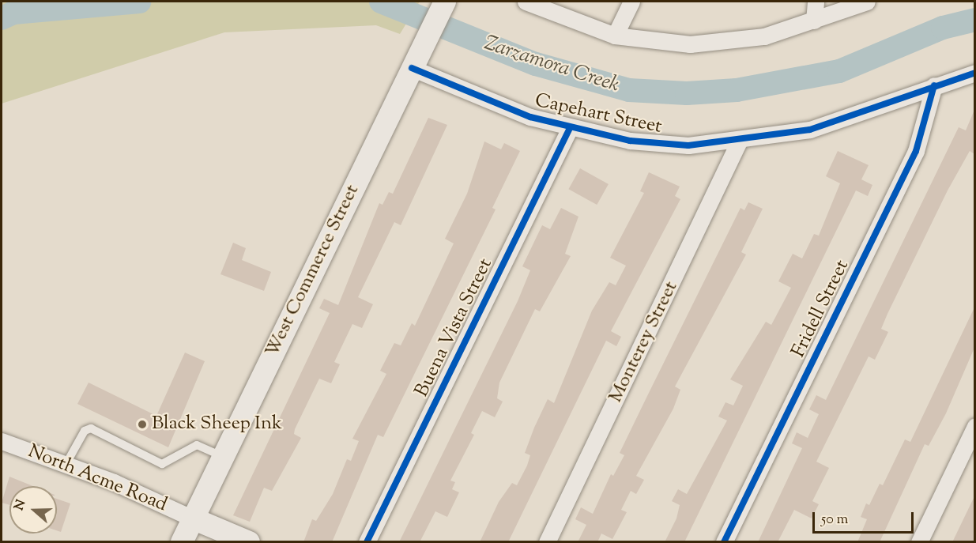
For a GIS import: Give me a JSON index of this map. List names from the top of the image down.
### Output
{
  "streets": {
    "main road": ["West Commerce Street"],
    "street": [
      "Capehart Street",
      "Fridell Street",
      "Buena Vista Street",
      "Monterey Street",
      "North Acme Road"
    ]
  },
  "crossings": [
    ["Capehart Street", "West Commerce Street"],
    ["Capehart Street", "Fridell Street"],
    ["Capehart Street", "Buena Vista Street"],
    ["Capehart Street", "Monterey Street"],
    ["West Commerce Street", "North Acme Road"]
  ],
  "water": ["Zarzamora Creek"],
  "places": ["Black Sheep Ink"],
  "scale_bar": "50 m",
  "north": "left"
}
